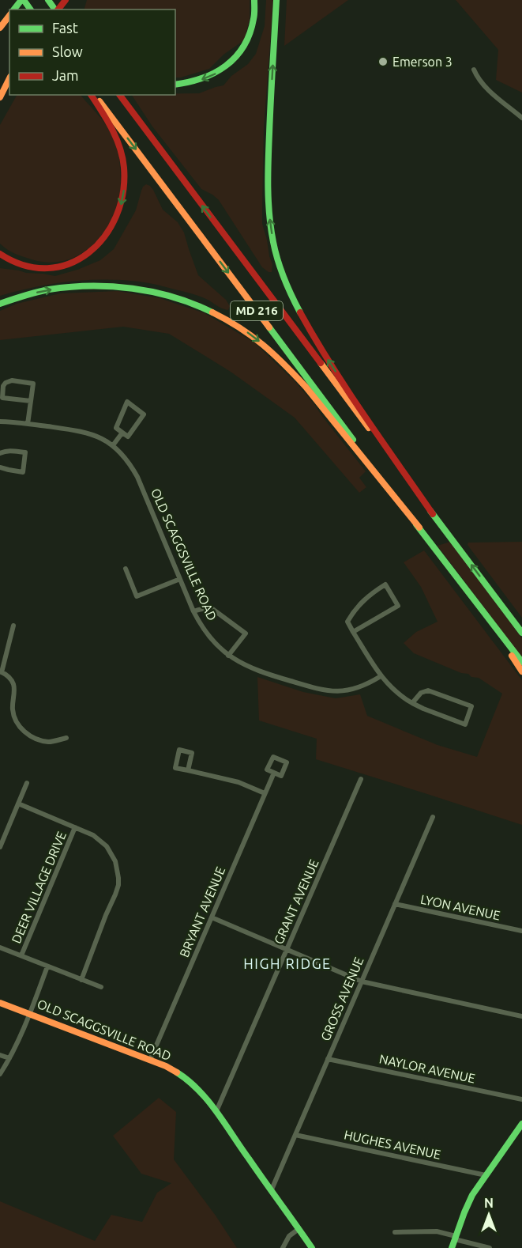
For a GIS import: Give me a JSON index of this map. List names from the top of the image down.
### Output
{
  "streets": {
    "main road": ["MD 216", "OLD SCAGGSVILLE ROAD"],
    "street": [
      "DEER VILLAGE DRIVE",
      "GRANT AVENUE",
      "LYON AVENUE",
      "BRYANT AVENUE",
      "GROSS AVENUE",
      "NAYLOR AVENUE",
      "HUGHES AVENUE"
    ]
  },
  "crossings": [
    ["OLD SCAGGSVILLE ROAD", "GRANT AVENUE"],
    ["OLD SCAGGSVILLE ROAD", "BRYANT AVENUE"],
    ["OLD SCAGGSVILLE ROAD", "GROSS AVENUE"],
    ["LYON AVENUE", "GROSS AVENUE"],
    ["GROSS AVENUE", "NAYLOR AVENUE"],
    ["GROSS AVENUE", "HUGHES AVENUE"]
  ],
  "districts": ["HIGH RIDGE"],
  "places": ["Emerson 3"],
  "legend": ["Fast", "Slow", "Jam"],
  "north": "top"
}
